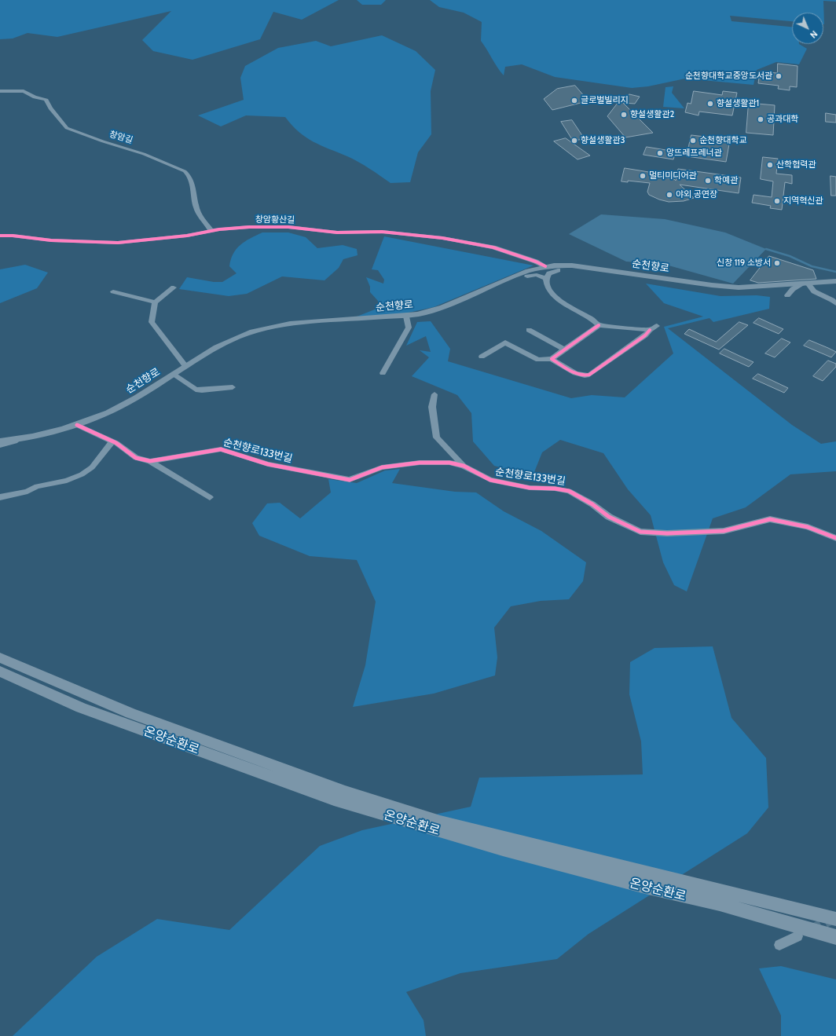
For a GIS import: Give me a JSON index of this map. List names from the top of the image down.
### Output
{
  "streets": {
    "highway": ["온양순환로"],
    "main road": ["순천향로"],
    "street": ["창암길", "창암황산길", "순천향로133번길"]
  },
  "crossings": [
    ["창암길", "창암황산길"],
    ["창암황산길", "순천향로"],
    ["순천향로", "순천향로133번길"]
  ],
  "places": [
    "순천향대학교중앙도서관",
    "글로벌빌리지",
    "향설생활관1",
    "향설생활관2",
    "공과대학",
    "향설생활관3",
    "순천향대학교",
    "앙뜨레프레너관",
    "산학협력관",
    "멀티미디어관",
    "학예관",
    "야외 공연장",
    "지역혁신관",
    "신창 119 소방서"
  ],
  "north": "bottom right"
}
